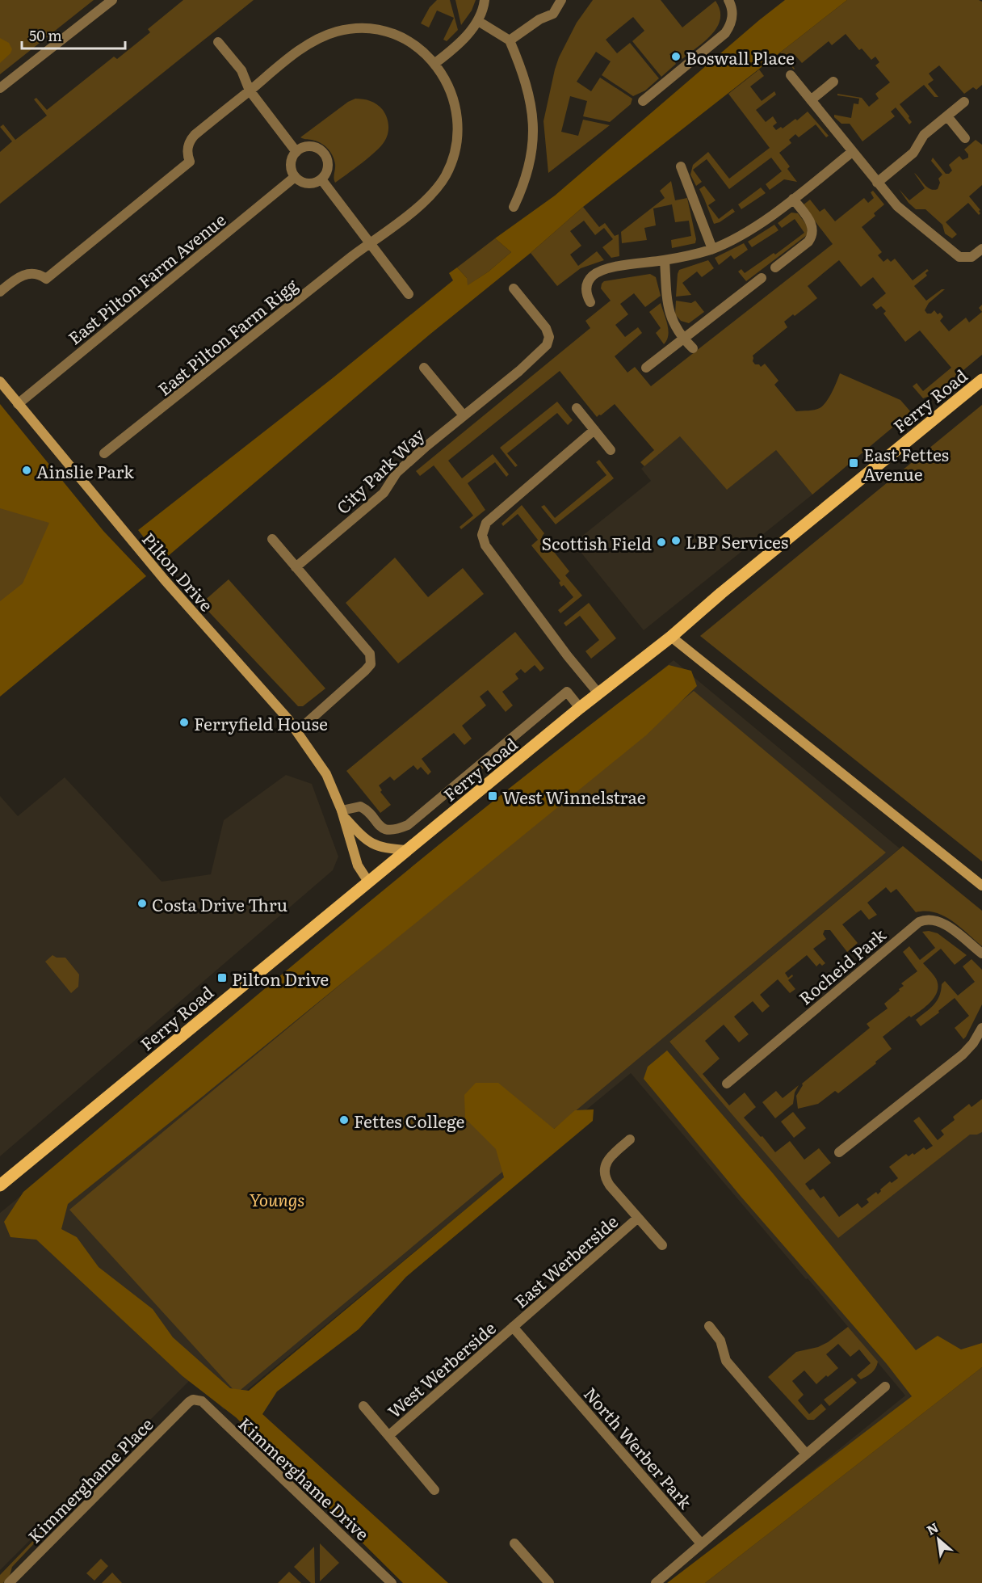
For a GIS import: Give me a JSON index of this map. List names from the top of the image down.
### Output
{
  "streets": {
    "main road": ["Ferry Road"],
    "street": [
      "East Pilton Farm Avenue",
      "East Pilton Farm Rigg",
      "City Park Way",
      "Pilton Drive",
      "Rocheid Park",
      "East Werberside",
      "West Werberside",
      "North Werber Park",
      "Kimmerghame Drive",
      "Kimmerghame Place"
    ]
  },
  "crossings": [
    ["East Pilton Farm Avenue", "Pilton Drive"],
    ["Ferry Road", "Pilton Drive"],
    ["East Werberside", "West Werberside"],
    ["East Werberside", "North Werber Park"],
    ["West Werberside", "North Werber Park"],
    ["Kimmerghame Drive", "Kimmerghame Place"]
  ],
  "parks": ["Youngs"],
  "places": {
    "other": [
      "Boswall Place",
      "Ainslie Park",
      "LBP Services",
      "Scottish Field",
      "Ferryfield House",
      "Costa Drive Thru",
      "Fettes College"
    ],
    "transit": ["East Fettes Avenue", "West Winnelstrae", "Pilton Drive"]
  },
  "scale_bar": "50 m",
  "north": "top left"
}
